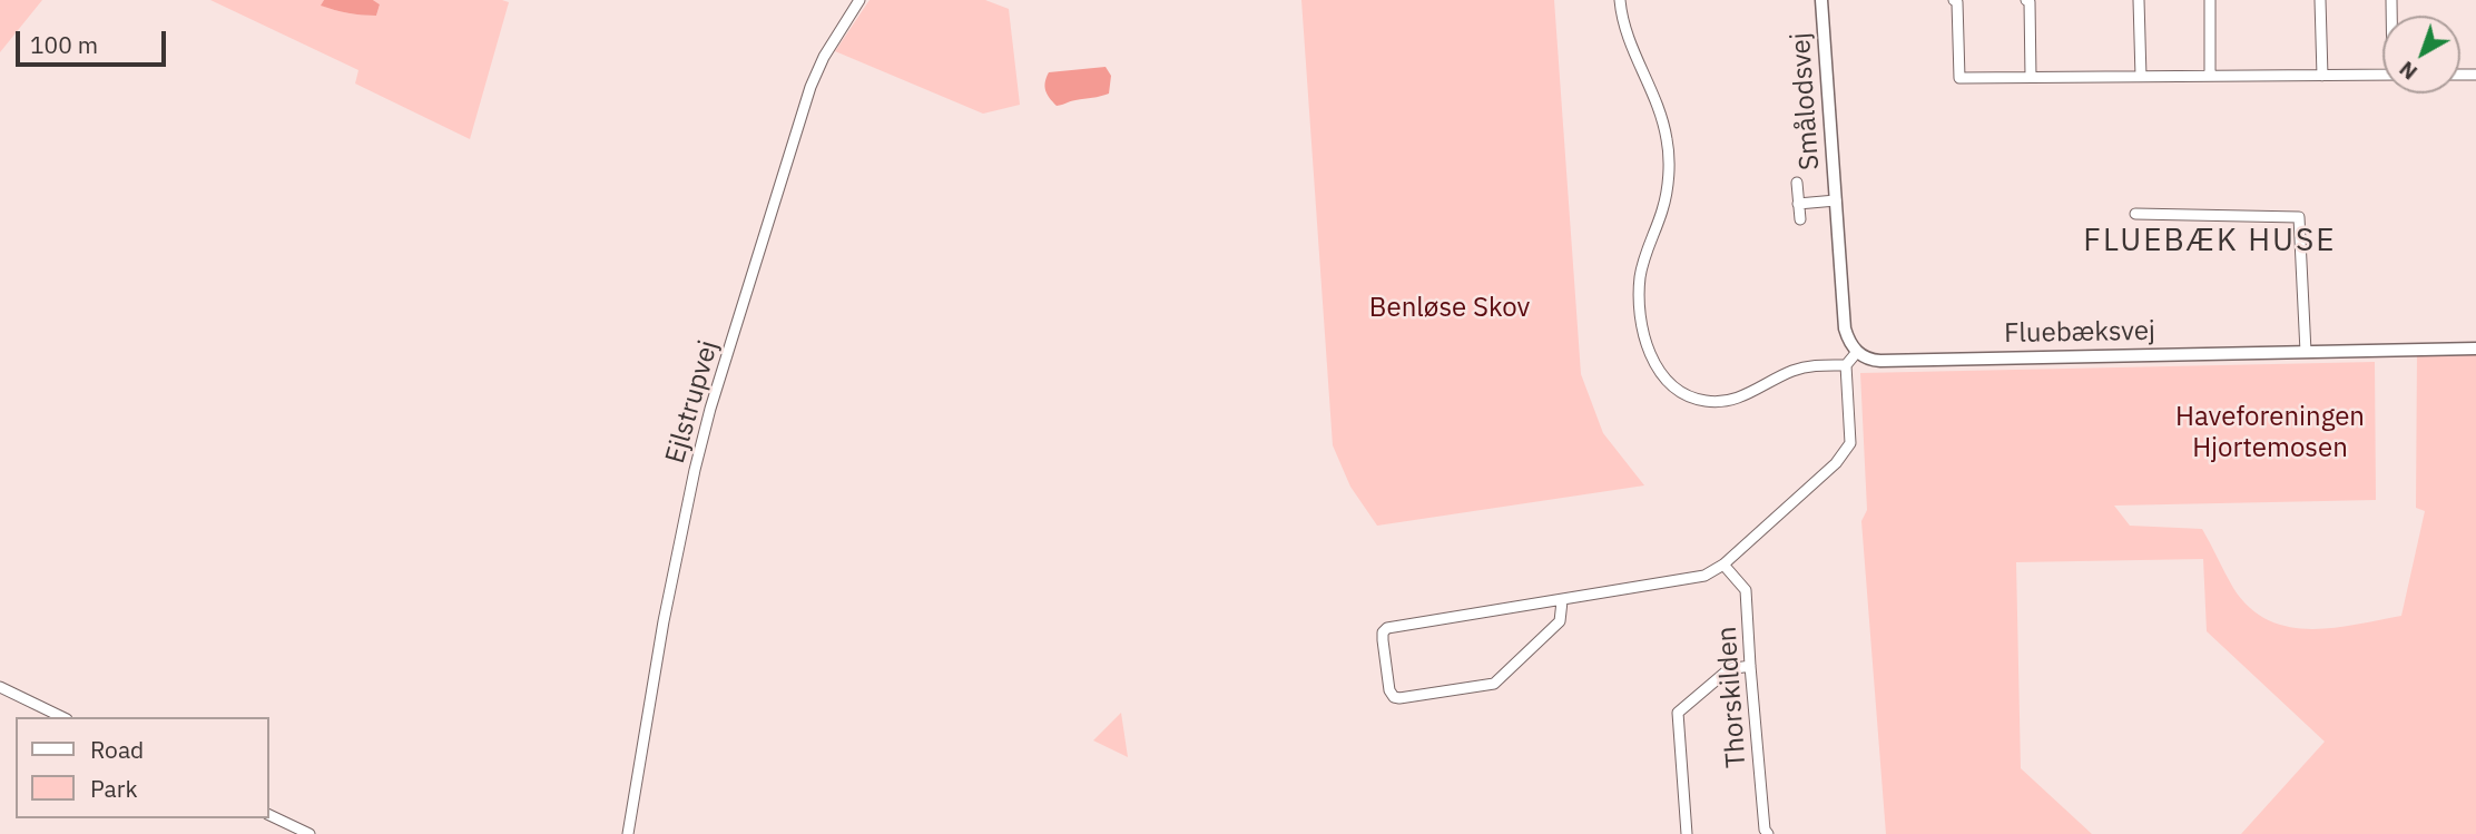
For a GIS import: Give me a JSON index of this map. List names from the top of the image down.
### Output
{
  "streets": {
    "street": [
      "Smålodsvej",
      "Fluebæksvej",
      "Ejlstrupvej",
      "Thorskilden"
    ]
  },
  "crossings": [
    ["Smålodsvej", "Fluebæksvej"]
  ],
  "districts": ["FLUEBÆK HUSE"],
  "parks": ["Benløse Skov", "Haveforeningen Hjortemosen"],
  "legend": ["Road", "Park"],
  "scale_bar": "100 m",
  "north": "bottom left"
}
